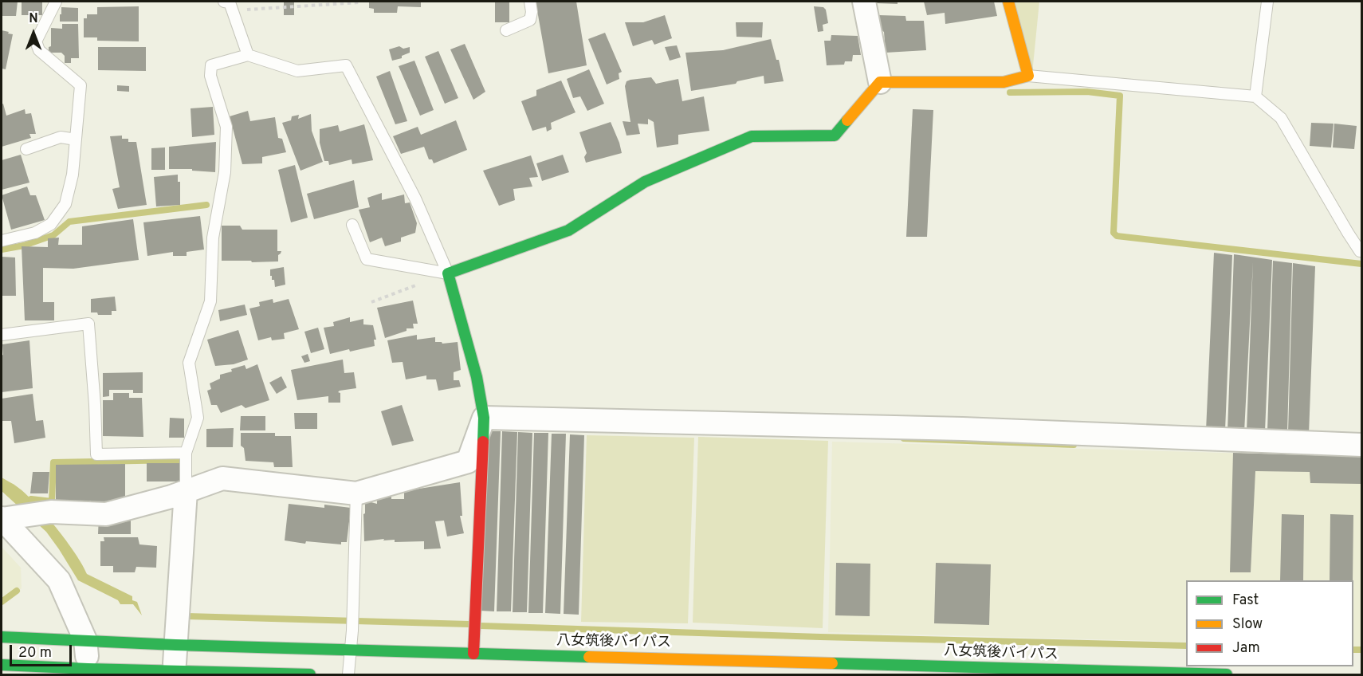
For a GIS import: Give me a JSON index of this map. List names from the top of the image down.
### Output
{
  "streets": {
    "main road": ["八女筑後バイパス"]
  },
  "legend": ["Fast", "Slow", "Jam"],
  "scale_bar": "20 m",
  "north": "top"
}
